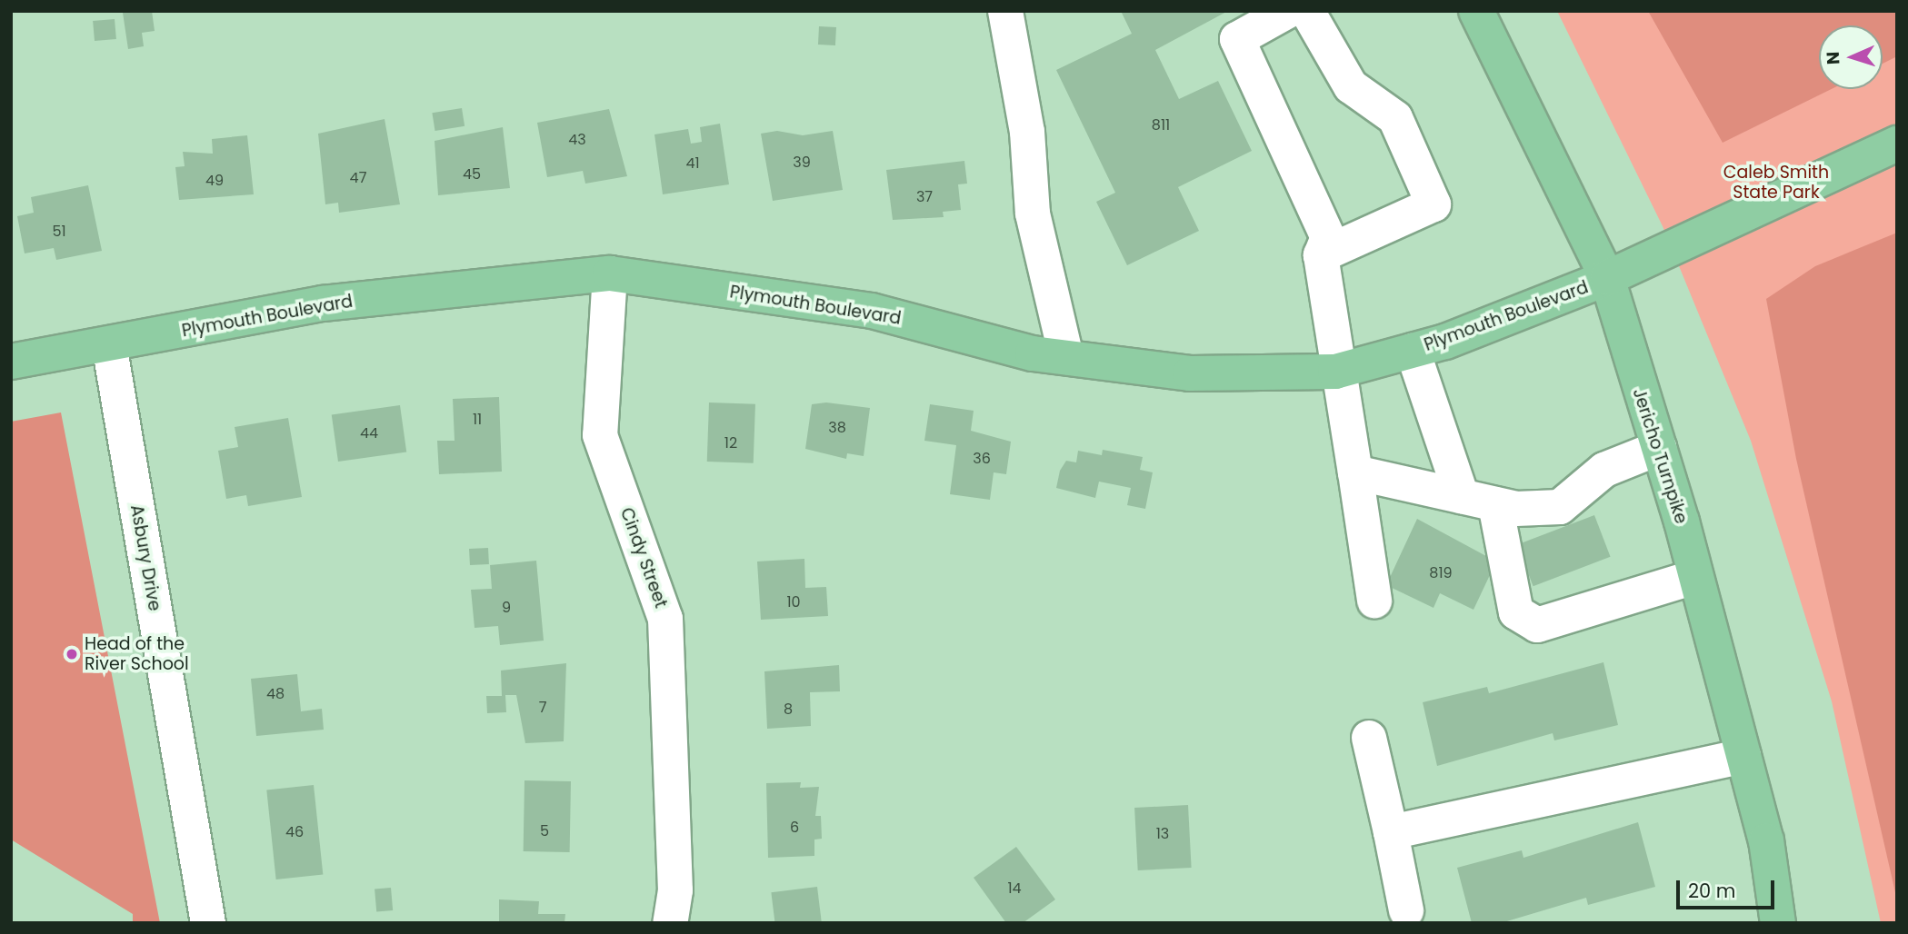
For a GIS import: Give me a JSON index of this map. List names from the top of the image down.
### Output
{
  "streets": {
    "main road": ["Plymouth Boulevard", "Jericho Turnpike"],
    "street": ["Asbury Drive", "Cindy Street"]
  },
  "crossings": [
    ["Plymouth Boulevard", "Jericho Turnpike"],
    ["Plymouth Boulevard", "Asbury Drive"],
    ["Plymouth Boulevard", "Cindy Street"]
  ],
  "parks": ["Caleb Smith State Park"],
  "places": ["Head of the River School"],
  "house_numbers": [
    "811",
    "43",
    "39",
    "41",
    "45",
    "47",
    "49",
    "37",
    "51",
    "11",
    "38",
    "44",
    "12",
    "36",
    "819",
    "10",
    "9",
    "48",
    "7",
    "8",
    "6",
    "5",
    "46",
    "13",
    "14"
  ],
  "scale_bar": "20 m",
  "north": "left"
}
